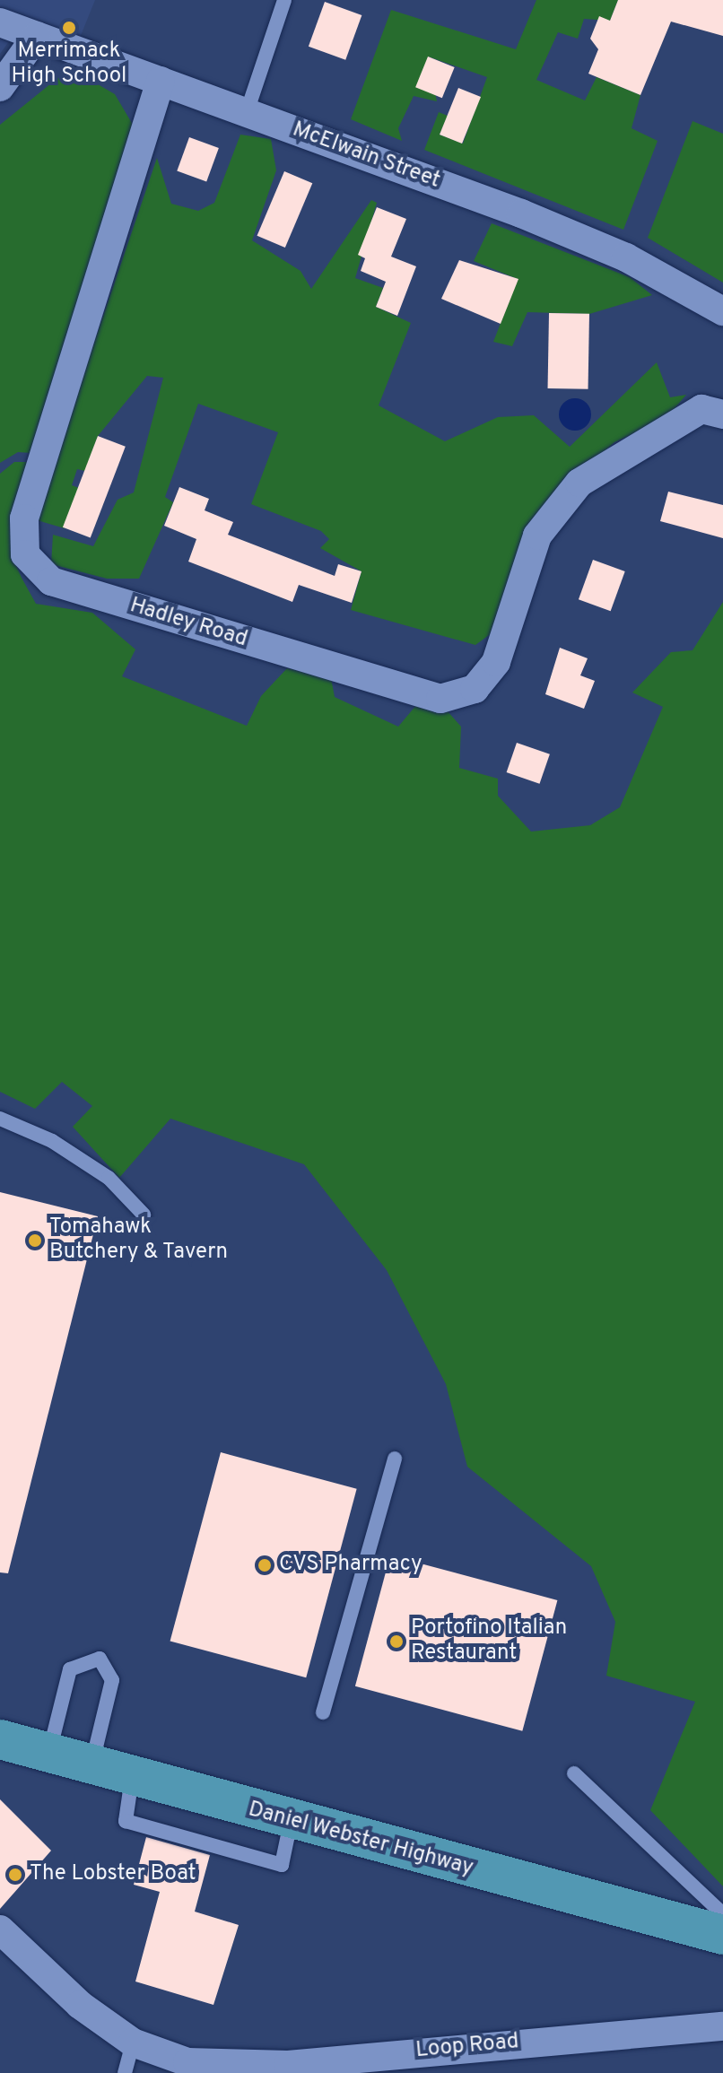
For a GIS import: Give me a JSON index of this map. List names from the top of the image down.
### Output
{
  "streets": {
    "main road": ["Daniel Webster Highway"],
    "street": ["McElwain Street", "Hadley Road", "Loop Road"]
  },
  "crossings": [
    ["McElwain Street", "Hadley Road"]
  ],
  "places": [
    "Merrimack High School",
    "Tomahawk Butchery & Tavern",
    "CVS Pharmacy",
    "Portofino Italian Restaurant",
    "The Lobster Boat"
  ]
}
